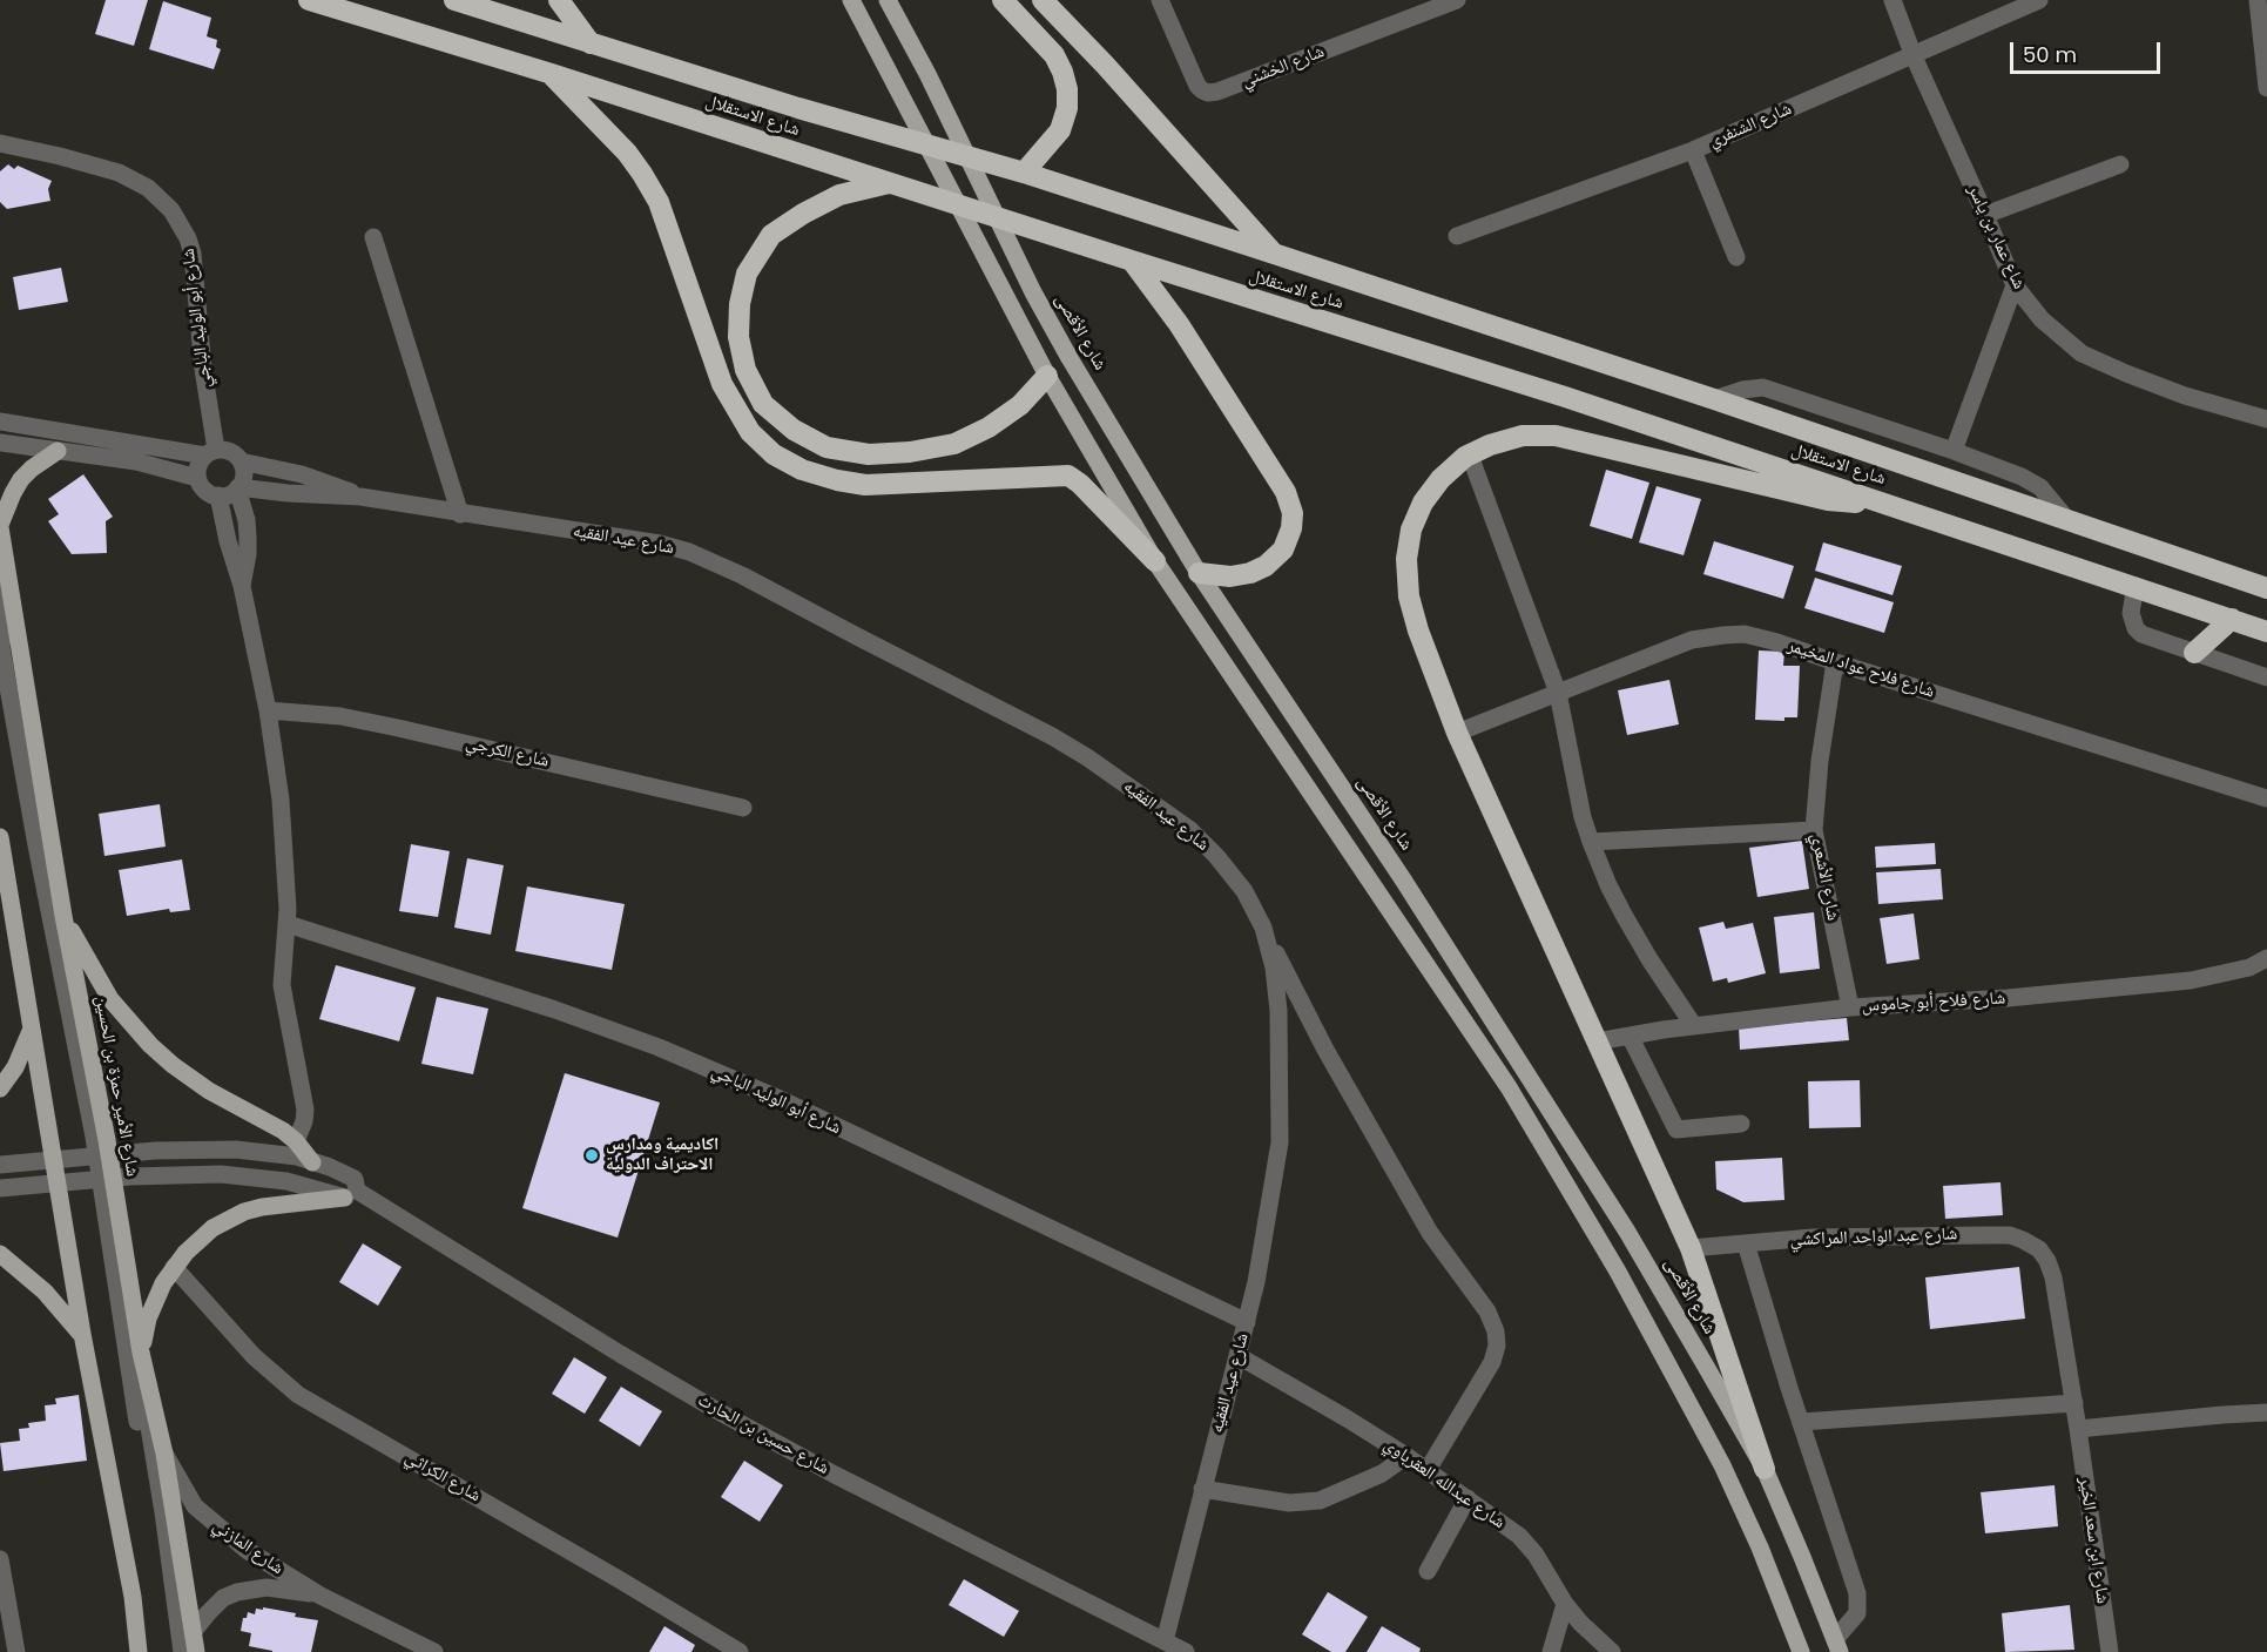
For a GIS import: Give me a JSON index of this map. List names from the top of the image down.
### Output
{
  "streets": {
    "highway": ["شارع الاستقلال"],
    "main road": ["شارع الأقصى", "شارع الأمير حمزة بن الحسين"],
    "street": [
      "شارع الخشني",
      "شارع الشنفري",
      "شاع عمار بن ياسر",
      "شارع أبو الوليد الباجي",
      "شارع عيد الفقيه",
      "شارع فلاح عواد المخيمر",
      "شارع الكرجي",
      "شارع الأشعري",
      "شارع فلاح أبو جاموس",
      "شارع عبد الواحد المراكشي",
      "شارع حسين بن الحارث",
      "شارع الكراثي",
      "شارع عبدالله العقرباوي",
      "شارع ابن سعد الخير",
      "شارع المازني"
    ]
  },
  "crossings": [
    ["شارع الشنفري", "شاع عمار بن ياسر"],
    ["شارع أبو الوليد الباجي", "شارع عيد الفقيه"],
    ["شارع عيد الفقيه", "شارع حسين بن الحارث"],
    ["شارع عيد الفقيه", "شارع عبدالله العقرباوي"],
    ["شارع فلاح عواد المخيمر", "شارع الأشعري"],
    ["شارع الأشعري", "شارع فلاح أبو جاموس"],
    ["شارع الأمير حمزة بن الحسين", "شارع حسين بن الحارث"],
    ["شارع الأمير حمزة بن الحسين", "شارع المازني"],
    ["شارع عبد الواحد المراكشي", "شارع ابن سعد الخير"]
  ],
  "places": ["اكاديمية ومدارس الاحتراف الدولية"],
  "scale_bar": "50 m"
}
